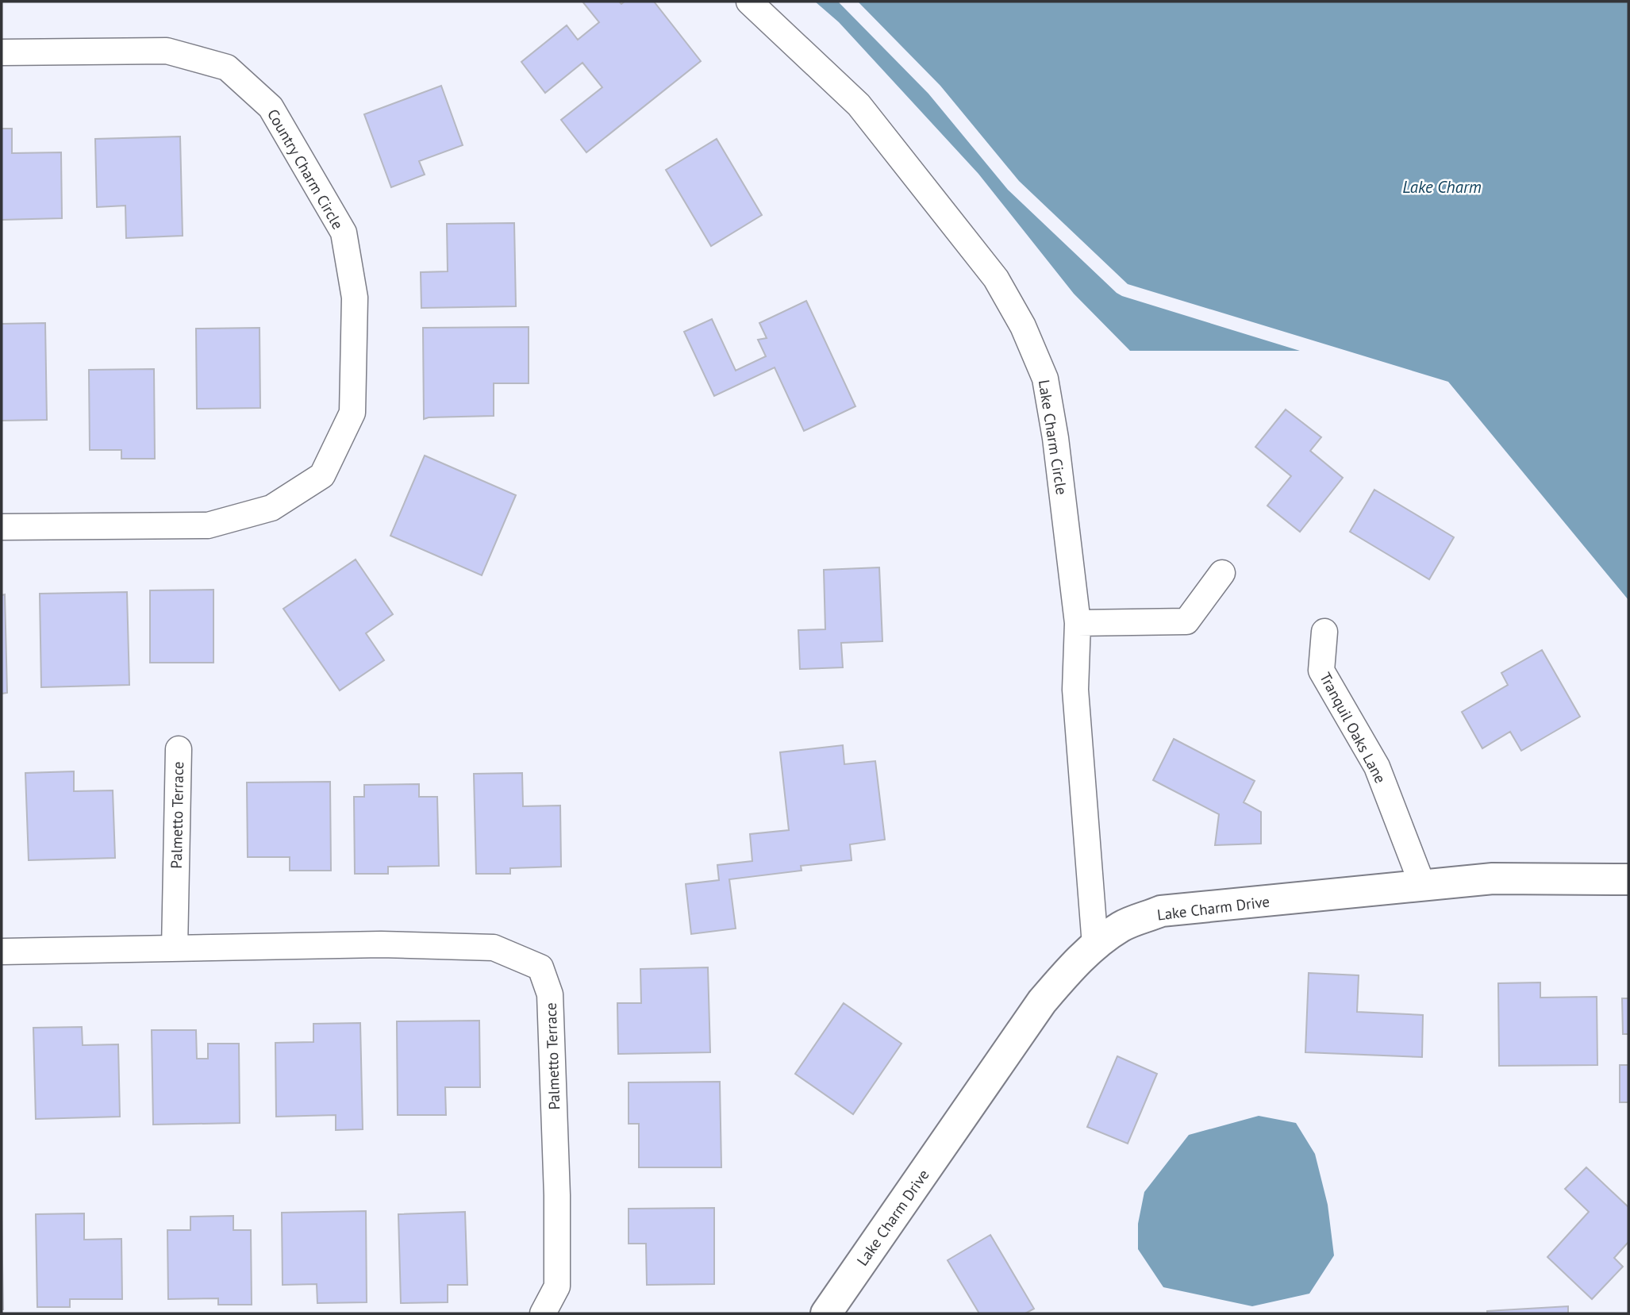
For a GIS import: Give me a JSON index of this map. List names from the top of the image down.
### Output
{
  "streets": {
    "street": [
      "Country Charm Circle",
      "Lake Charm Circle",
      "Tranquil Oaks Lane",
      "Palmetto Terrace",
      "Lake Charm Drive"
    ]
  },
  "crossings": [
    ["Lake Charm Circle", "Lake Charm Drive"],
    ["Tranquil Oaks Lane", "Lake Charm Drive"]
  ],
  "water": ["Lake Charm"]
}
